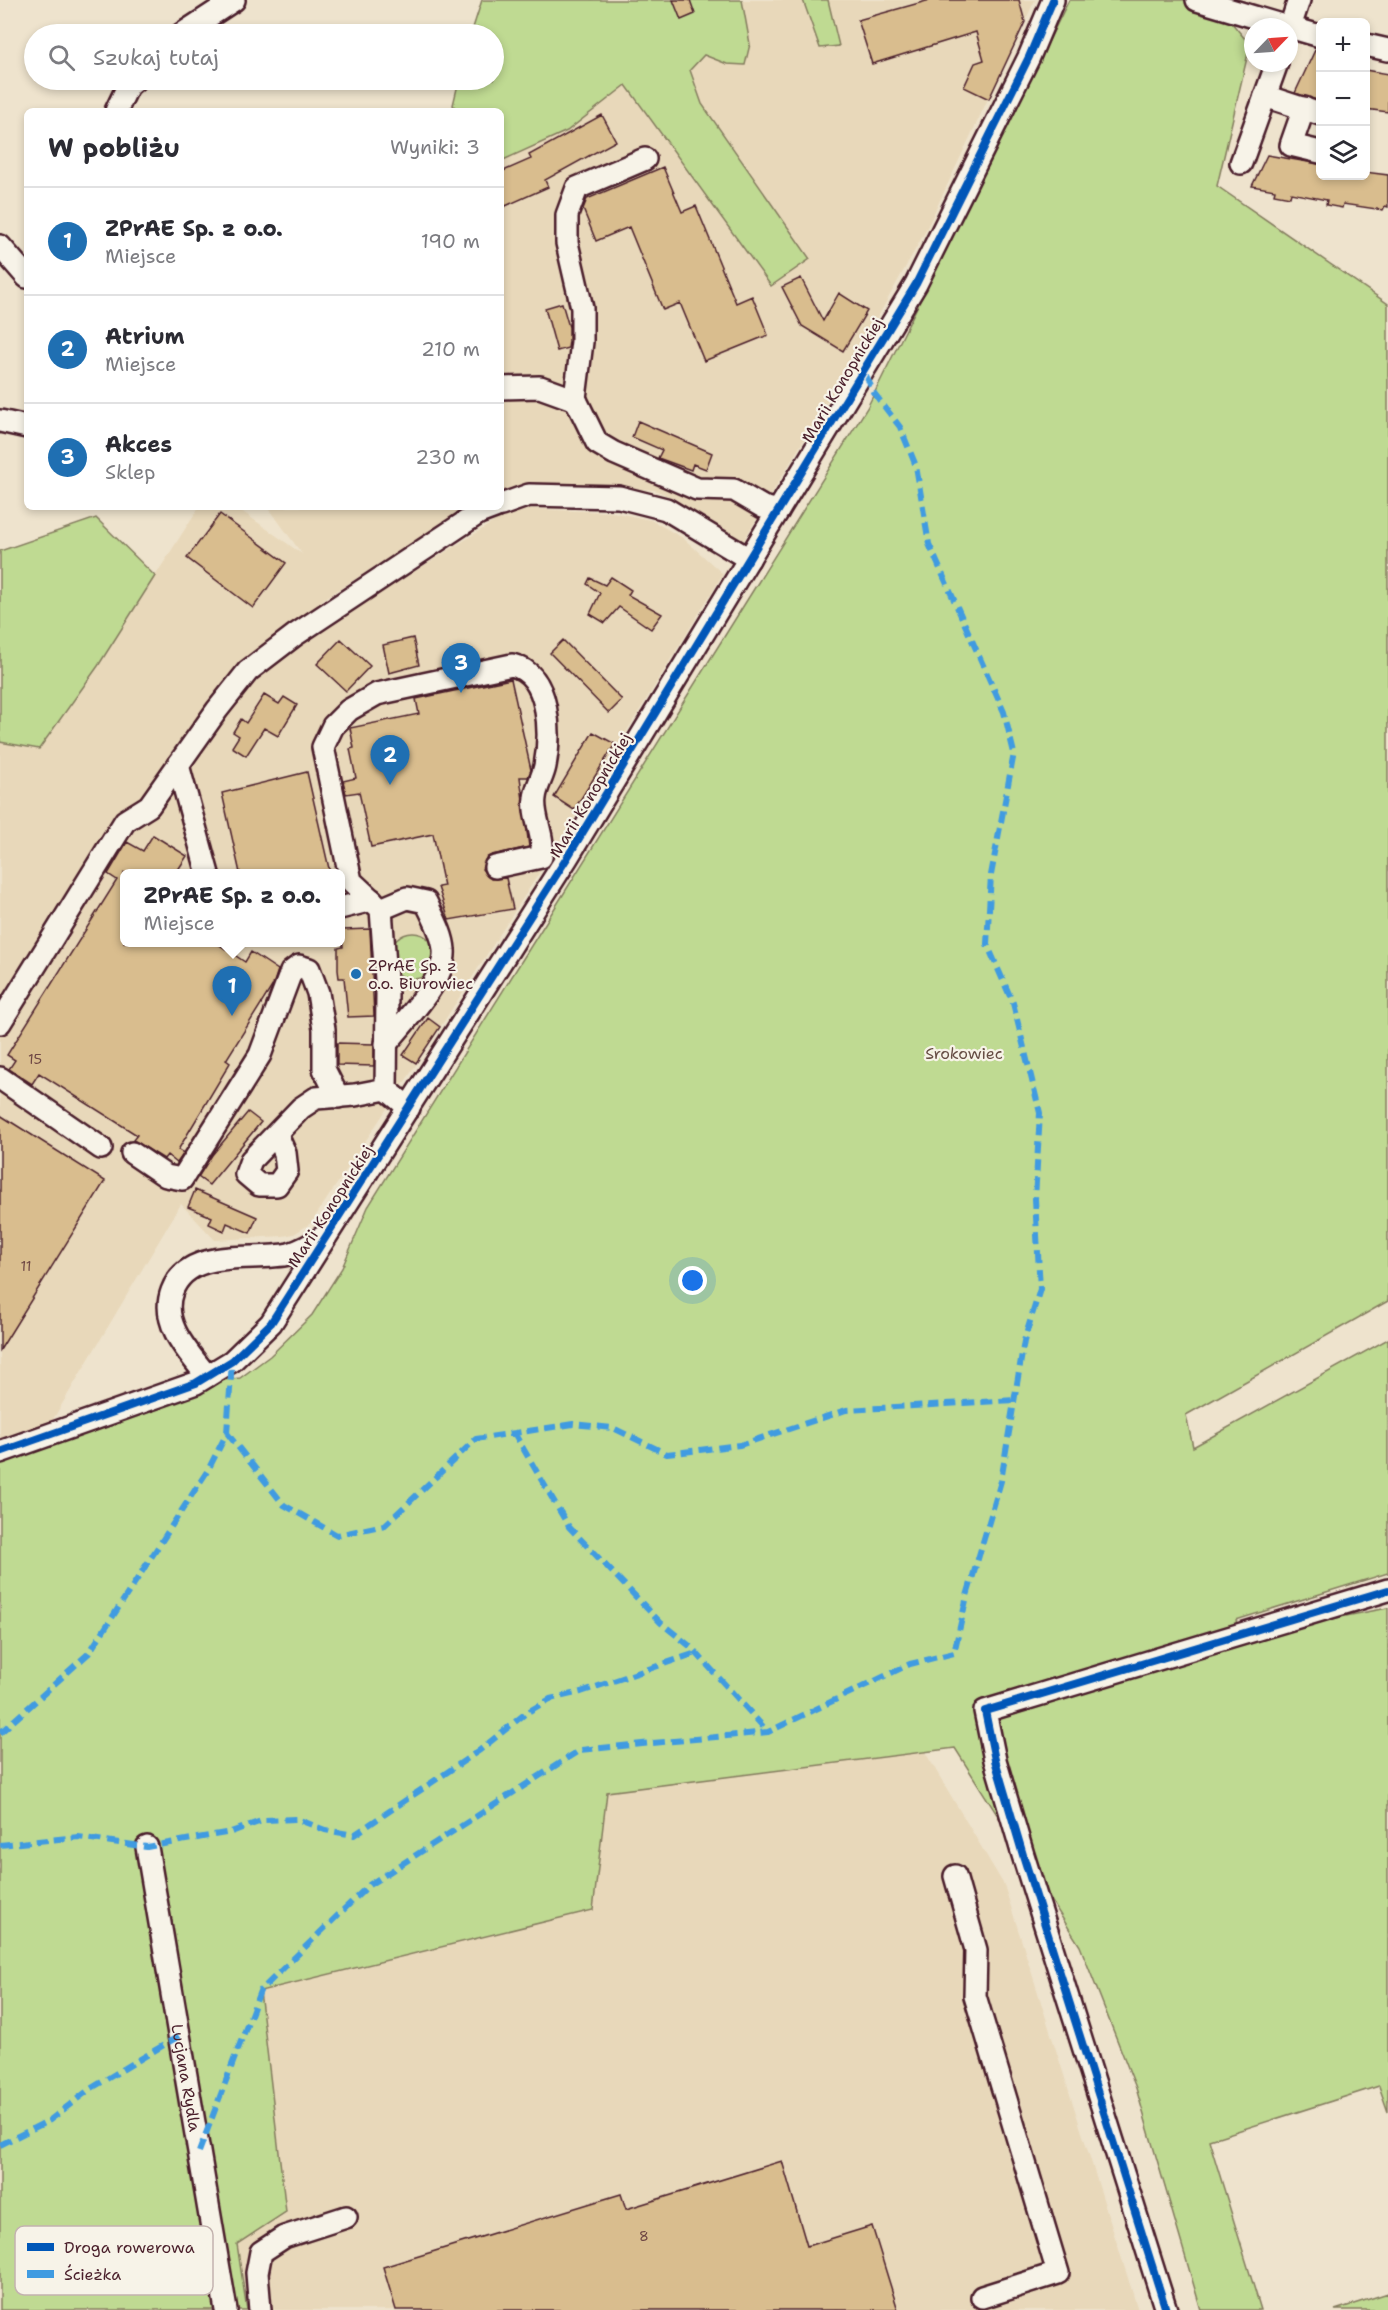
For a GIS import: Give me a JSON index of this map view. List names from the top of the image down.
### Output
{
  "streets": {
    "street": ["Marii Konopnickiej", "Lucjana Rydla"]
  },
  "parks": ["Srokowiec"],
  "places": ["ZPrAE Sp. z o.o. Biurowiec"],
  "house_numbers": ["15", "11", "8"],
  "legend": ["Droga rowerowa", "Ścieżka"],
  "north": "top right",
  "page": {
    "map_buttons": ["+", "−"],
    "search": "Szukaj tutaj",
    "heading": ["W pobliżu", "Wyniki: 3"],
    "list": [
      {
        "mark": "1",
        "name": "ZPrAE Sp. z o.o.",
        "note": "Miejsce",
        "value": "190 m"
      },
      {
        "mark": "2",
        "name": "Atrium",
        "note": "Miejsce",
        "value": "210 m"
      },
      {
        "mark": "3",
        "name": "Akces",
        "note": "Sklep",
        "value": "230 m"
      }
    ],
    "pins": ["3", "2", "1"],
    "popup": ["ZPrAE Sp. z o.o.", "Miejsce"]
  }
}
